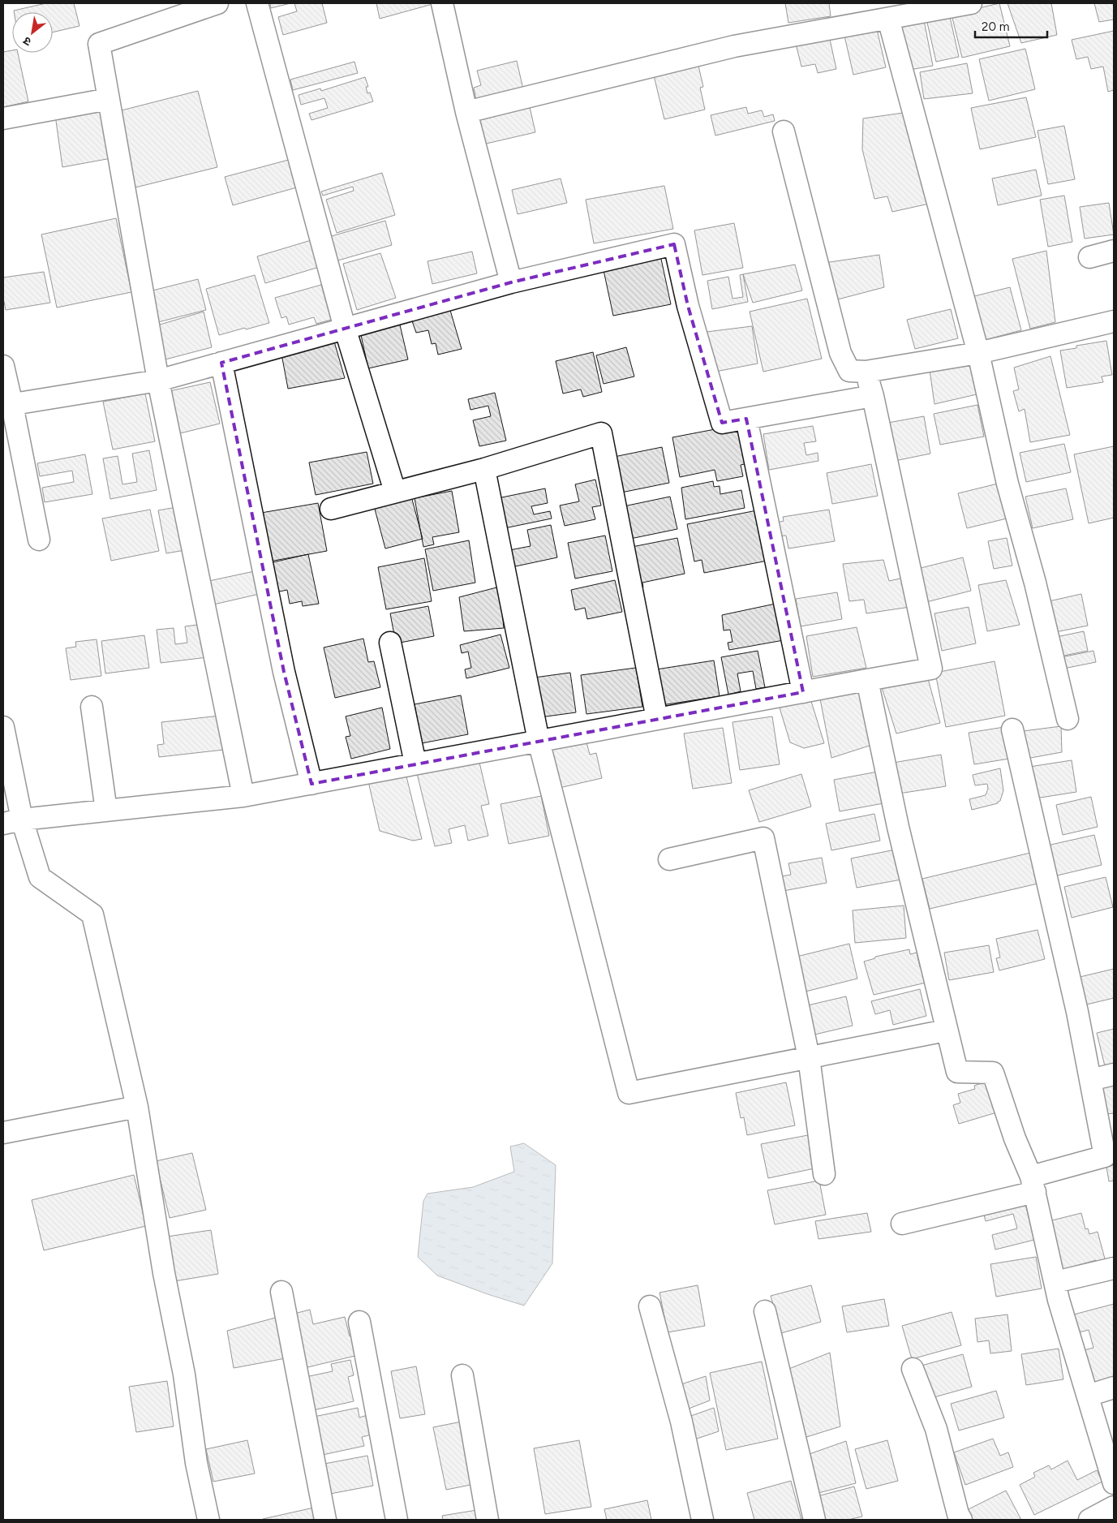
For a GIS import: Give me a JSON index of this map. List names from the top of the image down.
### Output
{
  "scale_bar": "20 m",
  "north": "bottom left"
}
